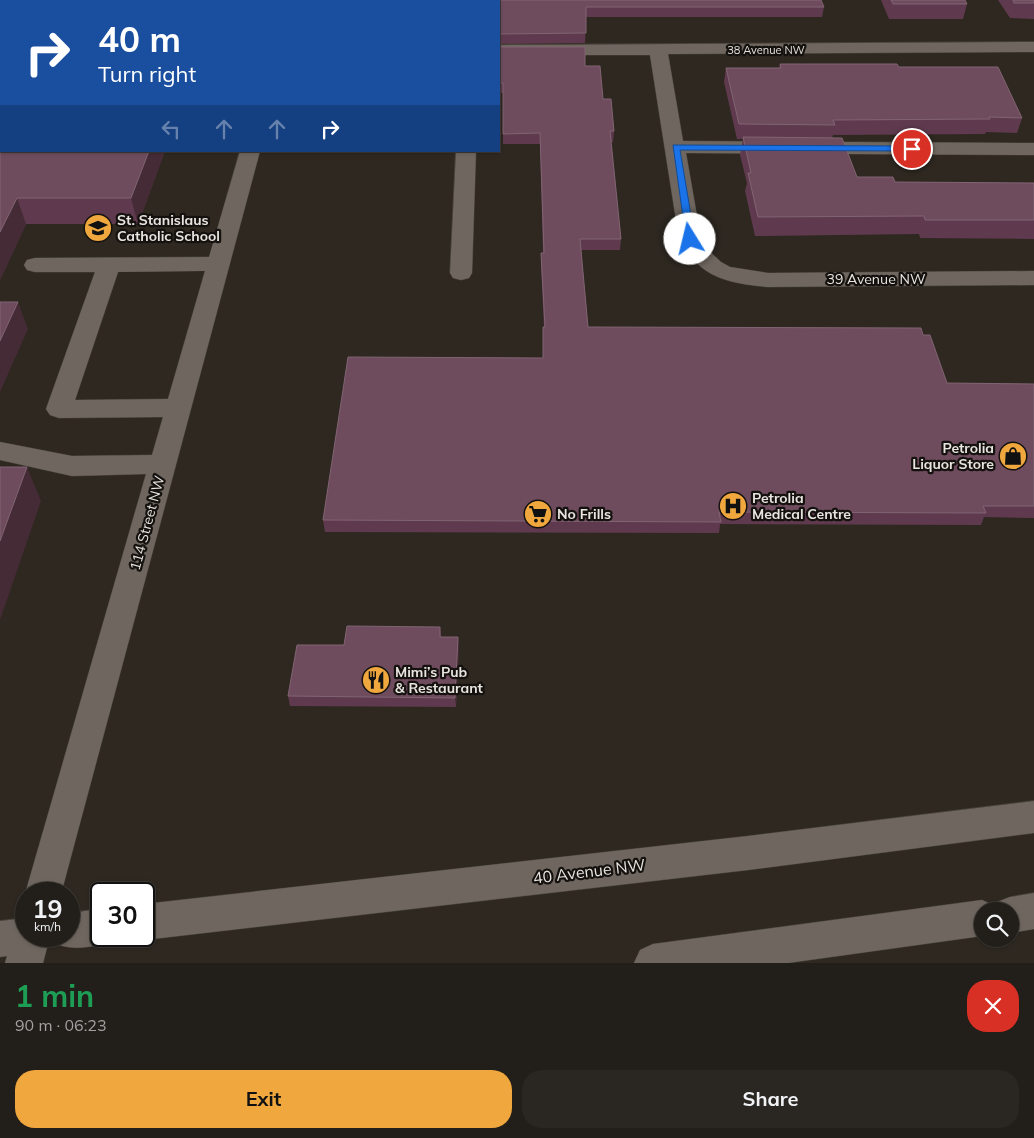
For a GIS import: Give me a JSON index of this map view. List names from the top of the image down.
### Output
{
  "streets": {
    "street": [
      "38 Avenue NW",
      "39 Avenue NW",
      "114 Street NW",
      "40 Avenue NW"
    ]
  },
  "places": {
    "school or university": ["St. Stanislaus Catholic School"],
    "shop": ["Petrolia Liquor Store"],
    "hospital": ["Petrolia Medical Centre"],
    "supermarket": ["No Frills"],
    "restaurant": ["Mimi’s Pub & Restaurant"]
  },
  "page": {
    "turn": ["40 m", "Turn right"],
    "speed": "19 km/h",
    "limit": "30",
    "heading": ["1 min", "90 m · 06:23"],
    "buttons": ["Exit", "Share"]
  }
}
